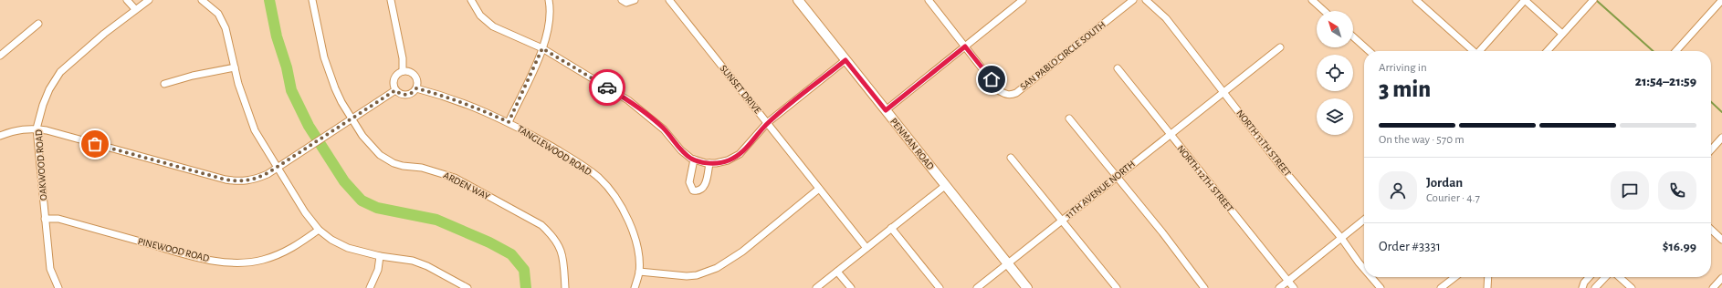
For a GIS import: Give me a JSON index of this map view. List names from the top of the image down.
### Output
{
  "streets": {
    "street": [
      "SAN PABLO CIRCLE SOUTH",
      "SUNSET DRIVE",
      "NORTH 11TH STREET",
      "PENMAN ROAD",
      "TANGLEWOOD ROAD",
      "OAKWOOD ROAD",
      "NORTH 12TH STREET",
      "ARDEN WAY",
      "11TH AVENUE NORTH",
      "PINEWOOD ROAD"
    ]
  },
  "crossings": [
    ["NORTH 11TH STREET", "11TH AVENUE NORTH"],
    ["PENMAN ROAD", "11TH AVENUE NORTH"],
    ["OAKWOOD ROAD", "PINEWOOD ROAD"],
    ["NORTH 12TH STREET", "11TH AVENUE NORTH"]
  ],
  "north": "top left",
  "page": {
    "heading": ["3 min", "Arriving in", "21:54–21:59"],
    "panel": [
      "Jordan",
      "Courier · 4.7",
      "Order #3331",
      "$16.99"
    ],
    "bar": "On the way · 570 m"
  }
}
